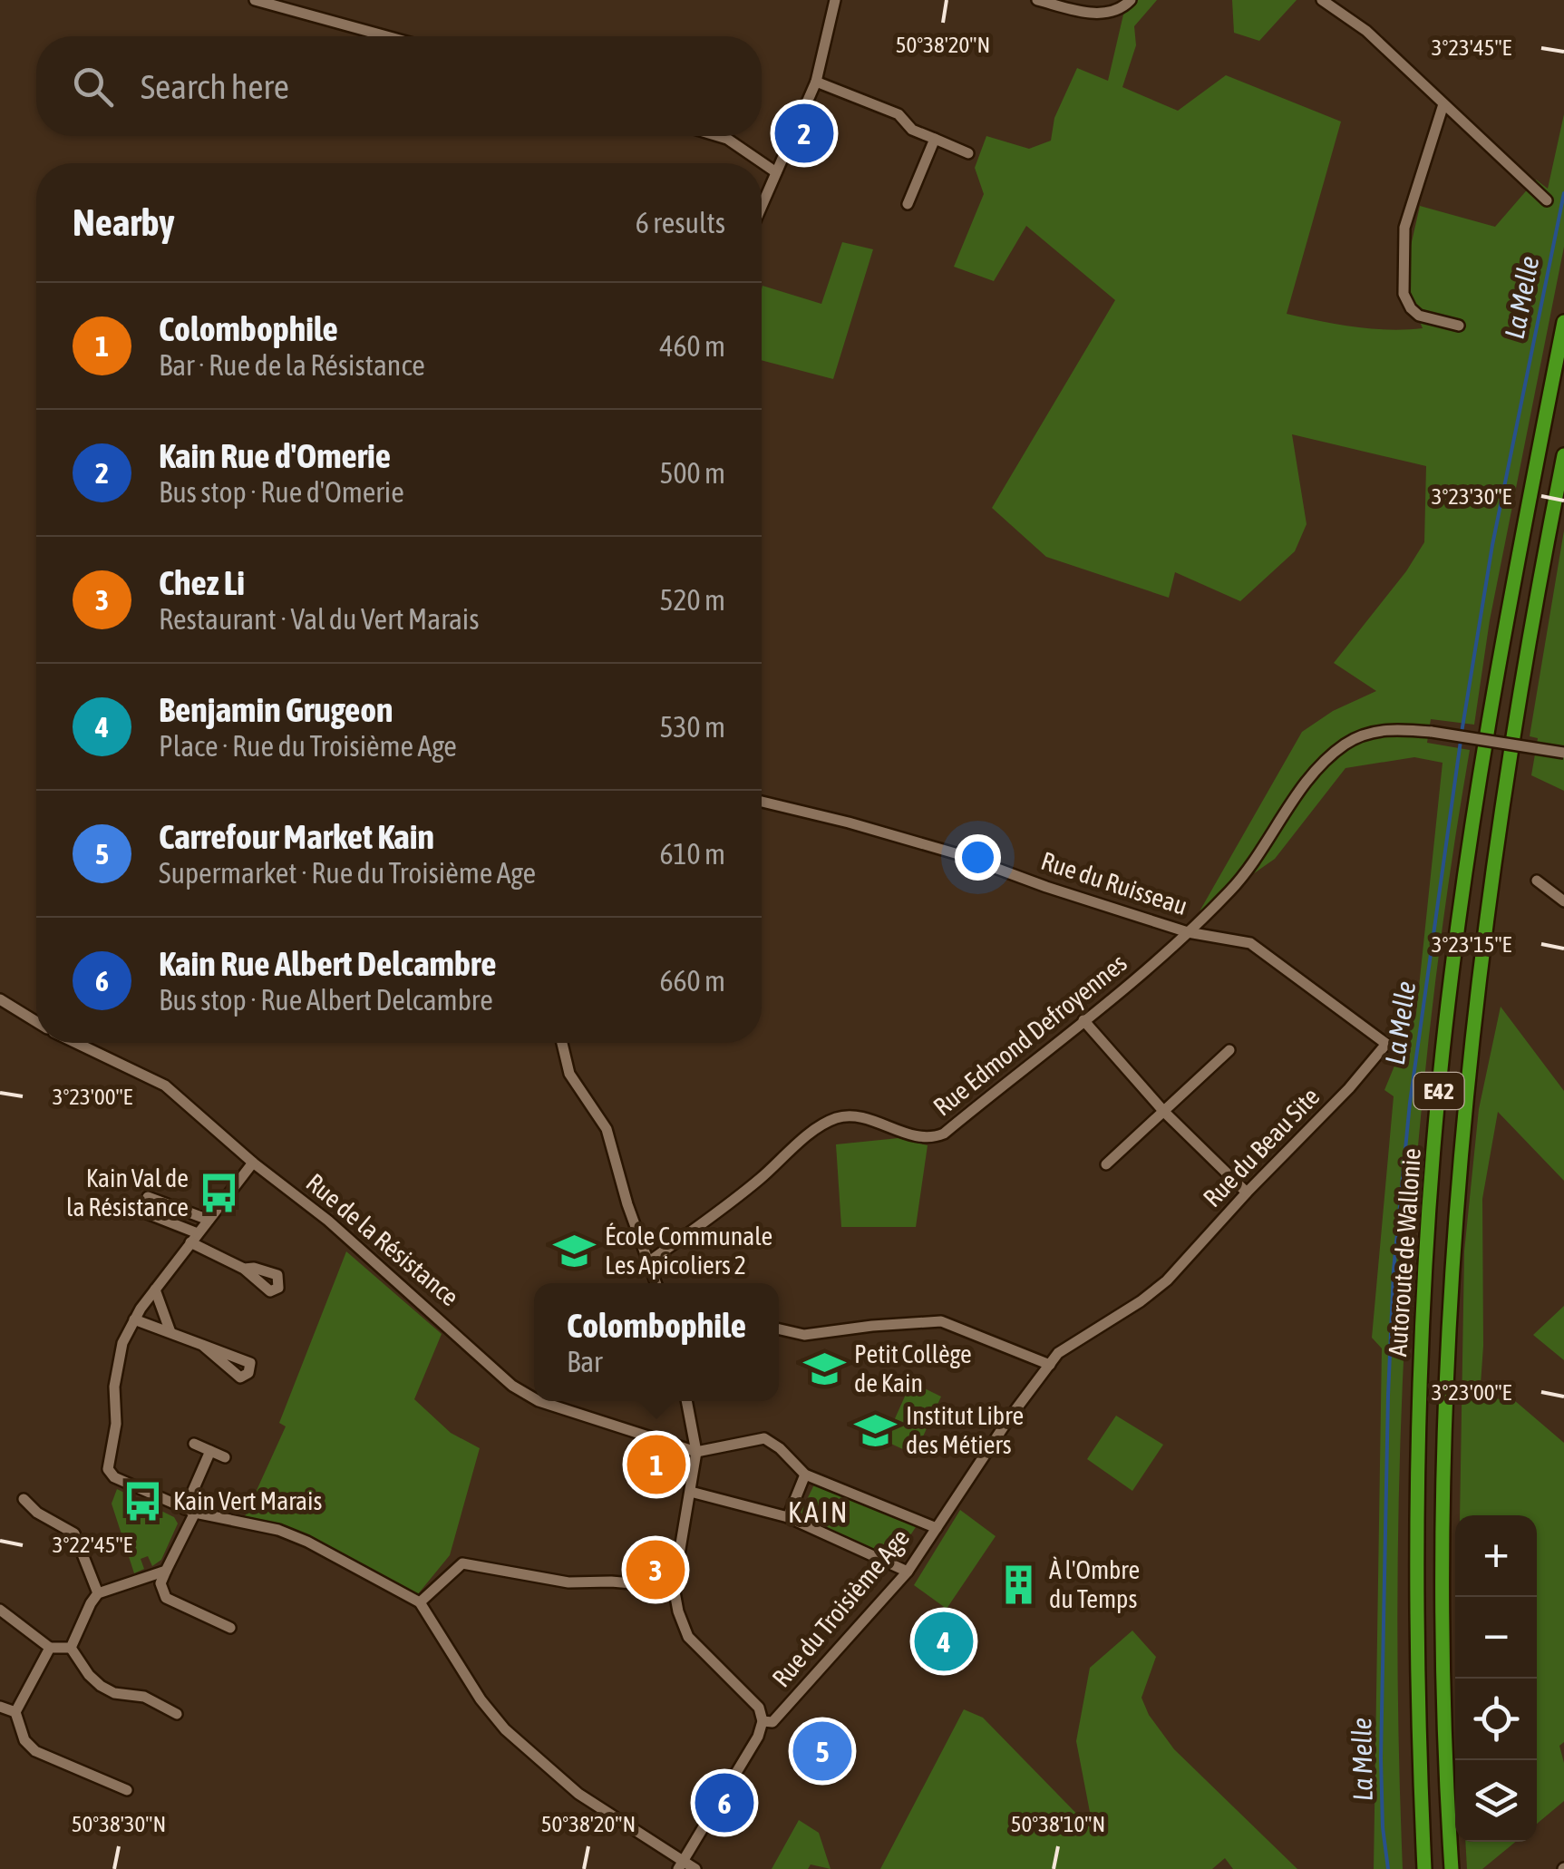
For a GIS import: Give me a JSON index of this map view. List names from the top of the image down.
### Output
{
  "streets": {
    "highway": ["E42", "Autoroute de Wallonie"],
    "street": [
      "Rue du Ruisseau",
      "Rue Edmond Defroyennes",
      "Rue du Beau Site",
      "Rue de la Résistance",
      "Rue du Troisième Age"
    ]
  },
  "crossings": [
    ["Rue du Ruisseau", "Rue Edmond Defroyennes"],
    ["Rue du Ruisseau", "Rue du Beau Site"],
    ["Rue du Beau Site", "Rue du Troisième Age"]
  ],
  "districts": ["KAIN"],
  "water": ["La Melle"],
  "places": {
    "bus stop": ["Kain Val de la Résistance", "Kain Vert Marais"],
    "school or university": ["École Communale Les Apicoliers 2", "Petit Collège de Kain", "Institut Libre des Métiers"],
    "building": ["À l'Ombre du Temps"]
  },
  "page": {
    "search": "Search here",
    "pins": [
      "2",
      "1",
      "3",
      "4",
      "5",
      "6"
    ],
    "heading": ["Nearby", "6 results"],
    "list": [
      {
        "mark": "1",
        "name": "Colombophile",
        "note": "Bar · Rue de la Résistance",
        "value": "460 m"
      },
      {
        "mark": "2",
        "name": "Kain Rue d'Omerie",
        "note": "Bus stop · Rue d'Omerie",
        "value": "500 m"
      },
      {
        "mark": "3",
        "name": "Chez Li",
        "note": "Restaurant · Val du Vert Marais",
        "value": "520 m"
      },
      {
        "mark": "4",
        "name": "Benjamin Grugeon",
        "note": "Place · Rue du Troisième Age",
        "value": "530 m"
      },
      {
        "mark": "5",
        "name": "Carrefour Market Kain",
        "note": "Supermarket · Rue du Troisième Age",
        "value": "610 m"
      },
      {
        "mark": "6",
        "name": "Kain Rue Albert Delcambre",
        "note": "Bus stop · Rue Albert Delcambre",
        "value": "660 m"
      }
    ],
    "popup": ["Colombophile", "Bar"],
    "map_buttons": ["+", "−"]
  },
  "coordinates": [
    "50°38'20\"N",
    "3°23'45\"E",
    "3°23'30\"E",
    "3°23'15\"E",
    "3°23'00\"E",
    "3°22'45\"E",
    "50°38'30\"N",
    "50°38'10\"N"
  ]
}
